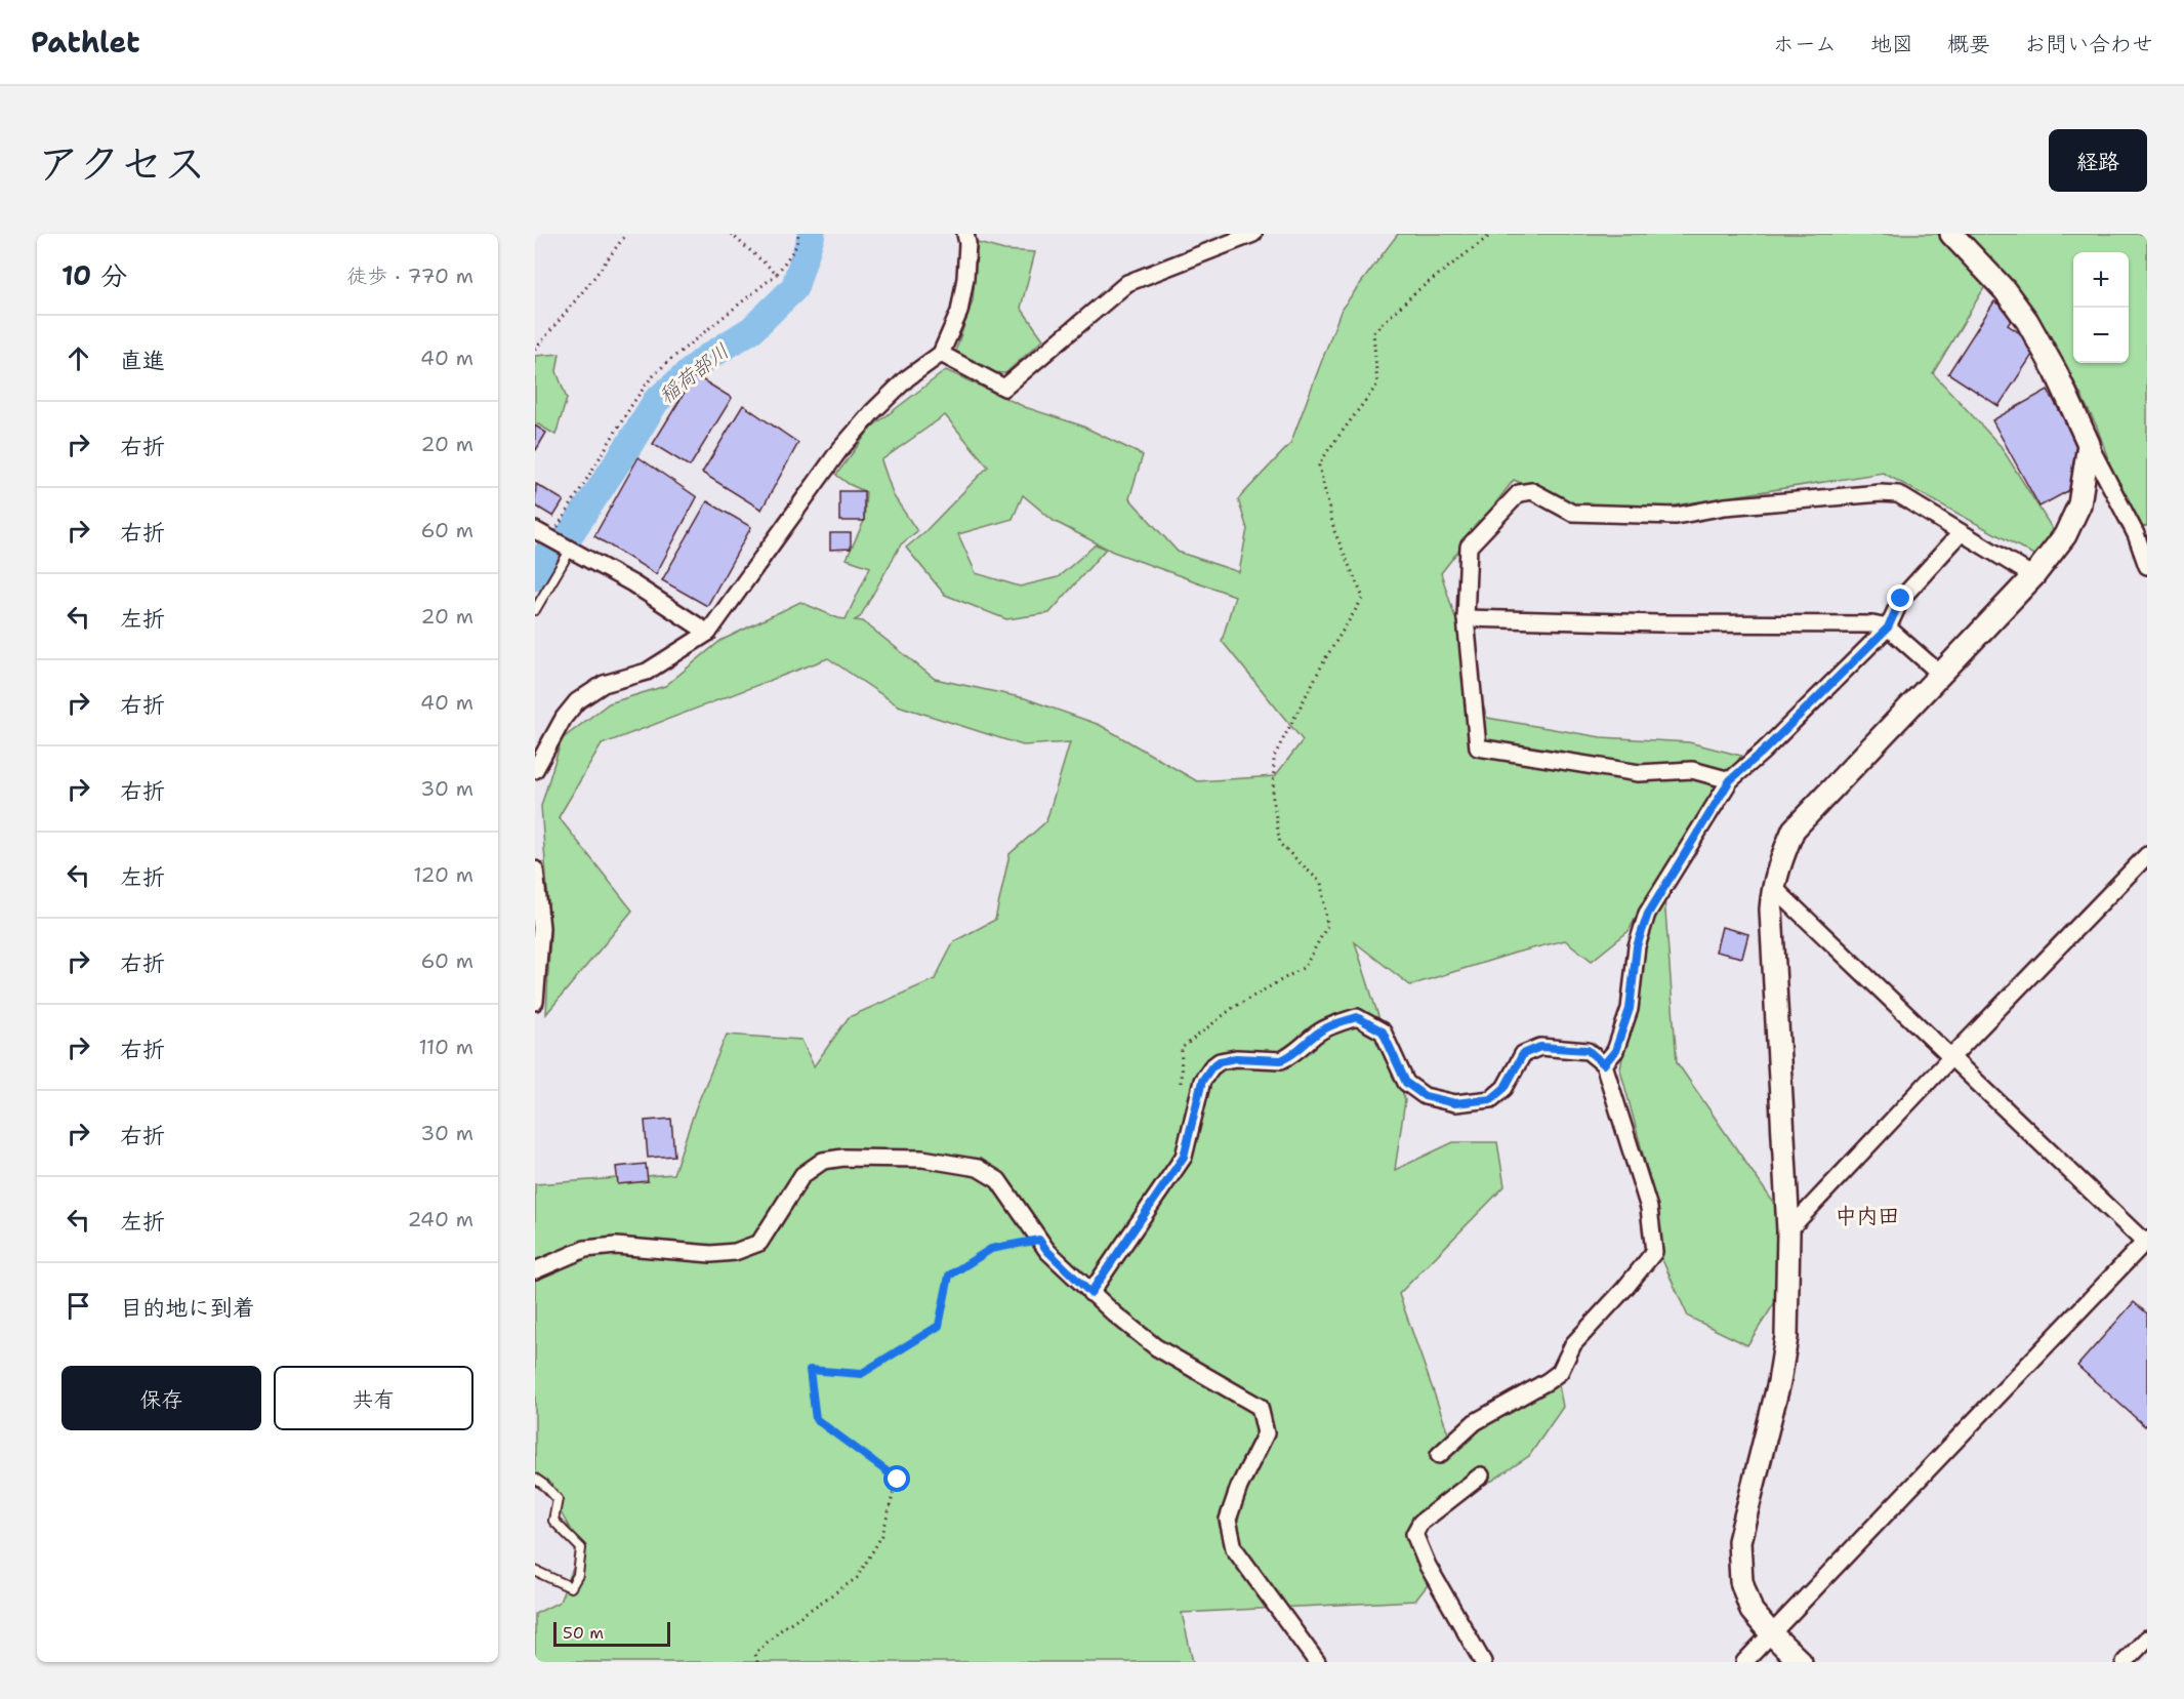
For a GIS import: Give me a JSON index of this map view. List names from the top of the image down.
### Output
{
  "districts": ["中内田"],
  "water": ["稲荷部川"],
  "scale_bar": "50 m",
  "page": {
    "header": "Pathlet",
    "nav": [
      "ホーム",
      "地図",
      "概要",
      "お問い合わせ"
    ],
    "title": "アクセス",
    "buttons": [
      "経路",
      ["保存", "共有"]
    ],
    "heading": ["10 分", "徒歩 · 770 m"],
    "map_buttons": ["+", "−"],
    "list": [
      ["直進", "40 m"],
      ["右折", "20 m"],
      ["右折", "60 m"],
      ["左折", "20 m"],
      ["右折", "40 m"],
      ["右折", "30 m"],
      ["左折", "120 m"],
      ["右折", "60 m"],
      ["右折", "110 m"],
      ["右折", "30 m"],
      ["左折", "240 m"],
      "目的地に到着"
    ],
    "scale": "50 m"
  }
}
